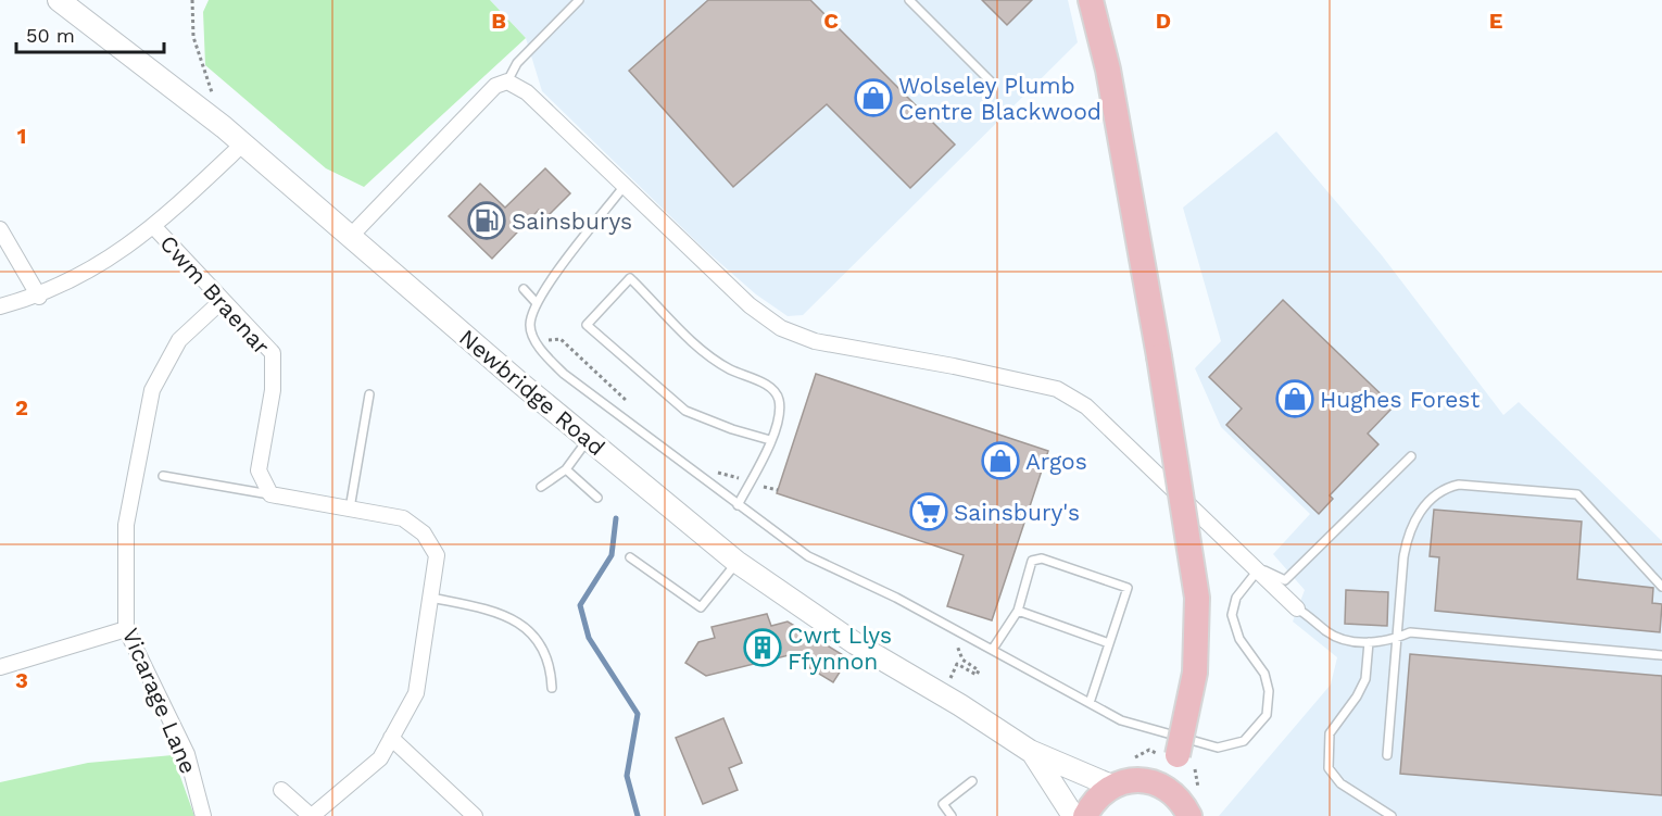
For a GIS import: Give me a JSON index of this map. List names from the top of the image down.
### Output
{
  "streets": {
    "main road": ["Newbridge Road"],
    "street": ["Cwm Braenar", "Vicarage Lane"]
  },
  "crossings": [
    ["Cwm Braenar", "Vicarage Lane"]
  ],
  "places": {
    "shop": ["Wolseley Plumb Centre Blackwood", "Hughes Forest", "Argos"],
    "fuel station": ["Sainsburys"],
    "supermarket": ["Sainsbury's"],
    "building": ["Cwrt Llys Ffynnon"]
  },
  "scale_bar": "50 m",
  "grid": {
    "columns": [
      "B",
      "C",
      "D",
      "E"
    ],
    "rows": ["1", "2", "3"]
  }
}
